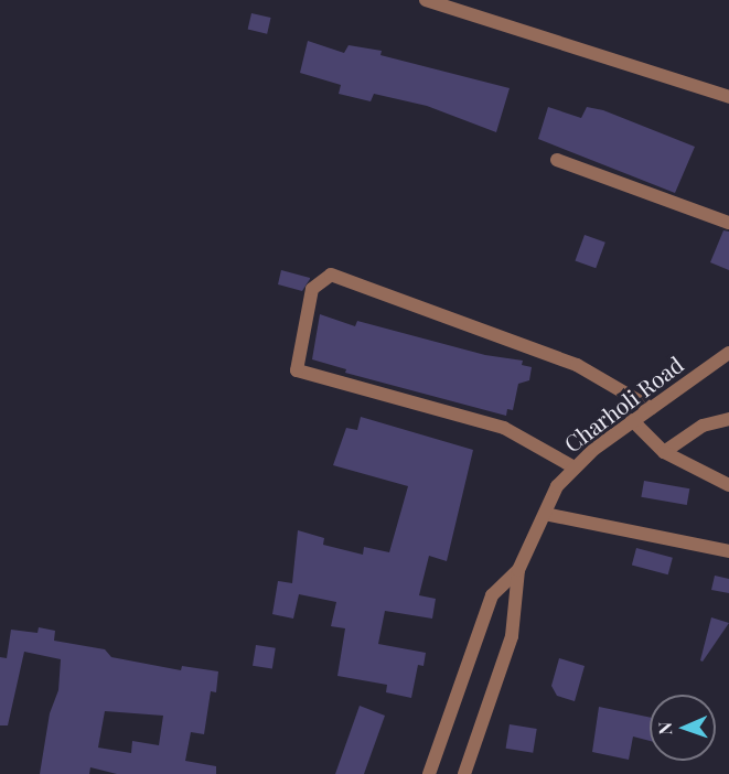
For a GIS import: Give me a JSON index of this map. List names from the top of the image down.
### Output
{
  "streets": {
    "street": ["Charholi Road"]
  },
  "north": "left"
}
